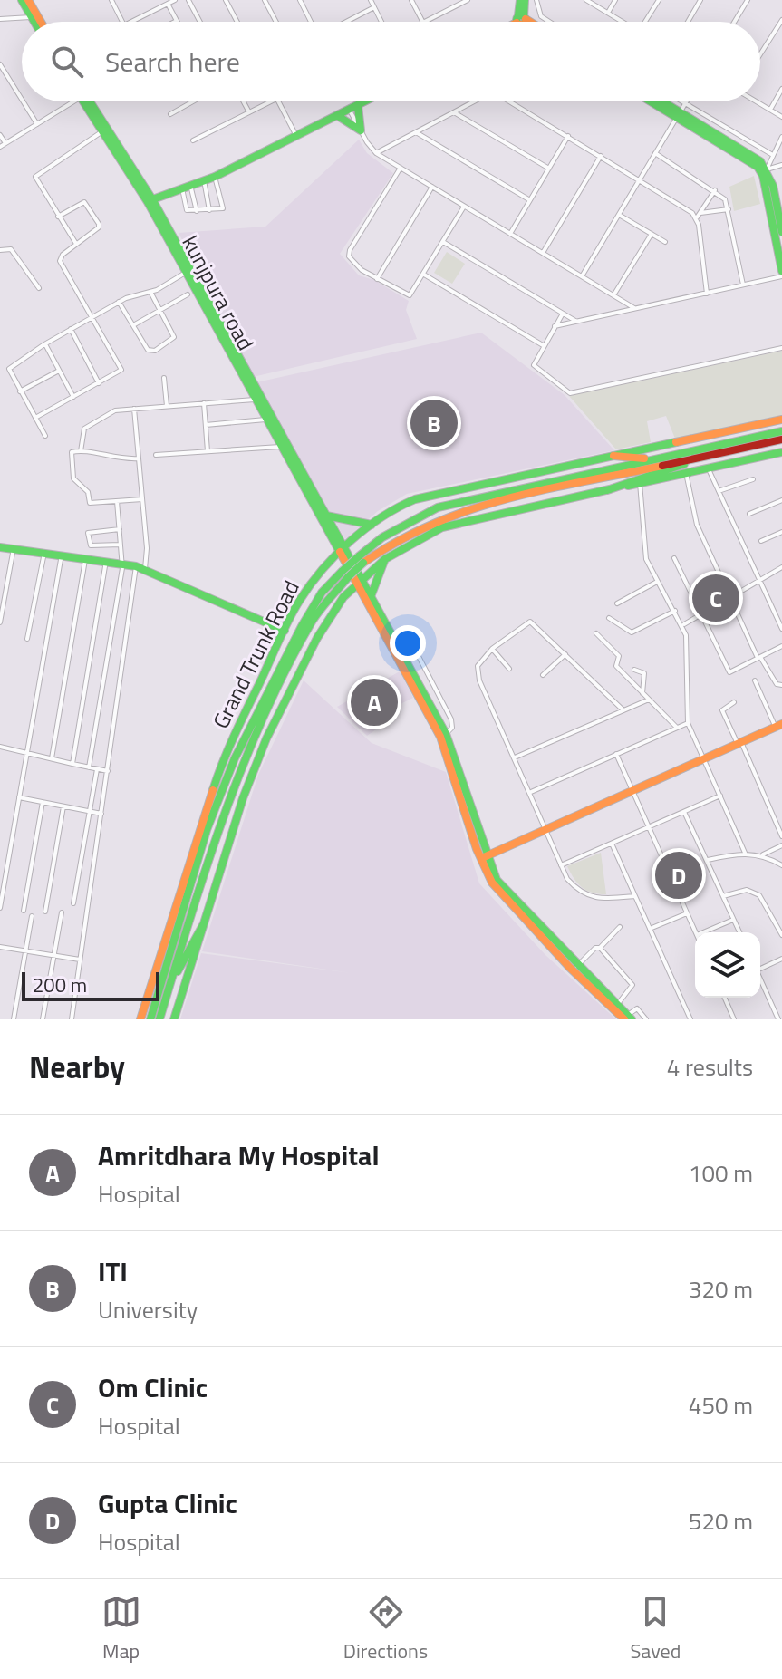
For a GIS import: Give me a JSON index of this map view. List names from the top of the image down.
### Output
{
  "streets": {
    "main road": ["kunjpura road", "Grand Trunk Road"]
  },
  "crossings": [
    ["kunjpura road", "Grand Trunk Road"]
  ],
  "scale_bar": "200 m",
  "page": {
    "search": "Search here",
    "pins": [
      "B",
      "C",
      "A",
      "D"
    ],
    "scale": "200 m",
    "heading": ["Nearby", "4 results"],
    "list": [
      {
        "mark": "A",
        "name": "Amritdhara My Hospital",
        "note": "Hospital",
        "value": "100 m"
      },
      {
        "mark": "B",
        "name": "ITI",
        "note": "University",
        "value": "320 m"
      },
      {
        "mark": "C",
        "name": "Om Clinic",
        "note": "Hospital",
        "value": "450 m"
      },
      {
        "mark": "D",
        "name": "Gupta Clinic",
        "note": "Hospital",
        "value": "520 m"
      }
    ],
    "nav": ["Map", "Directions", "Saved"]
  }
}
